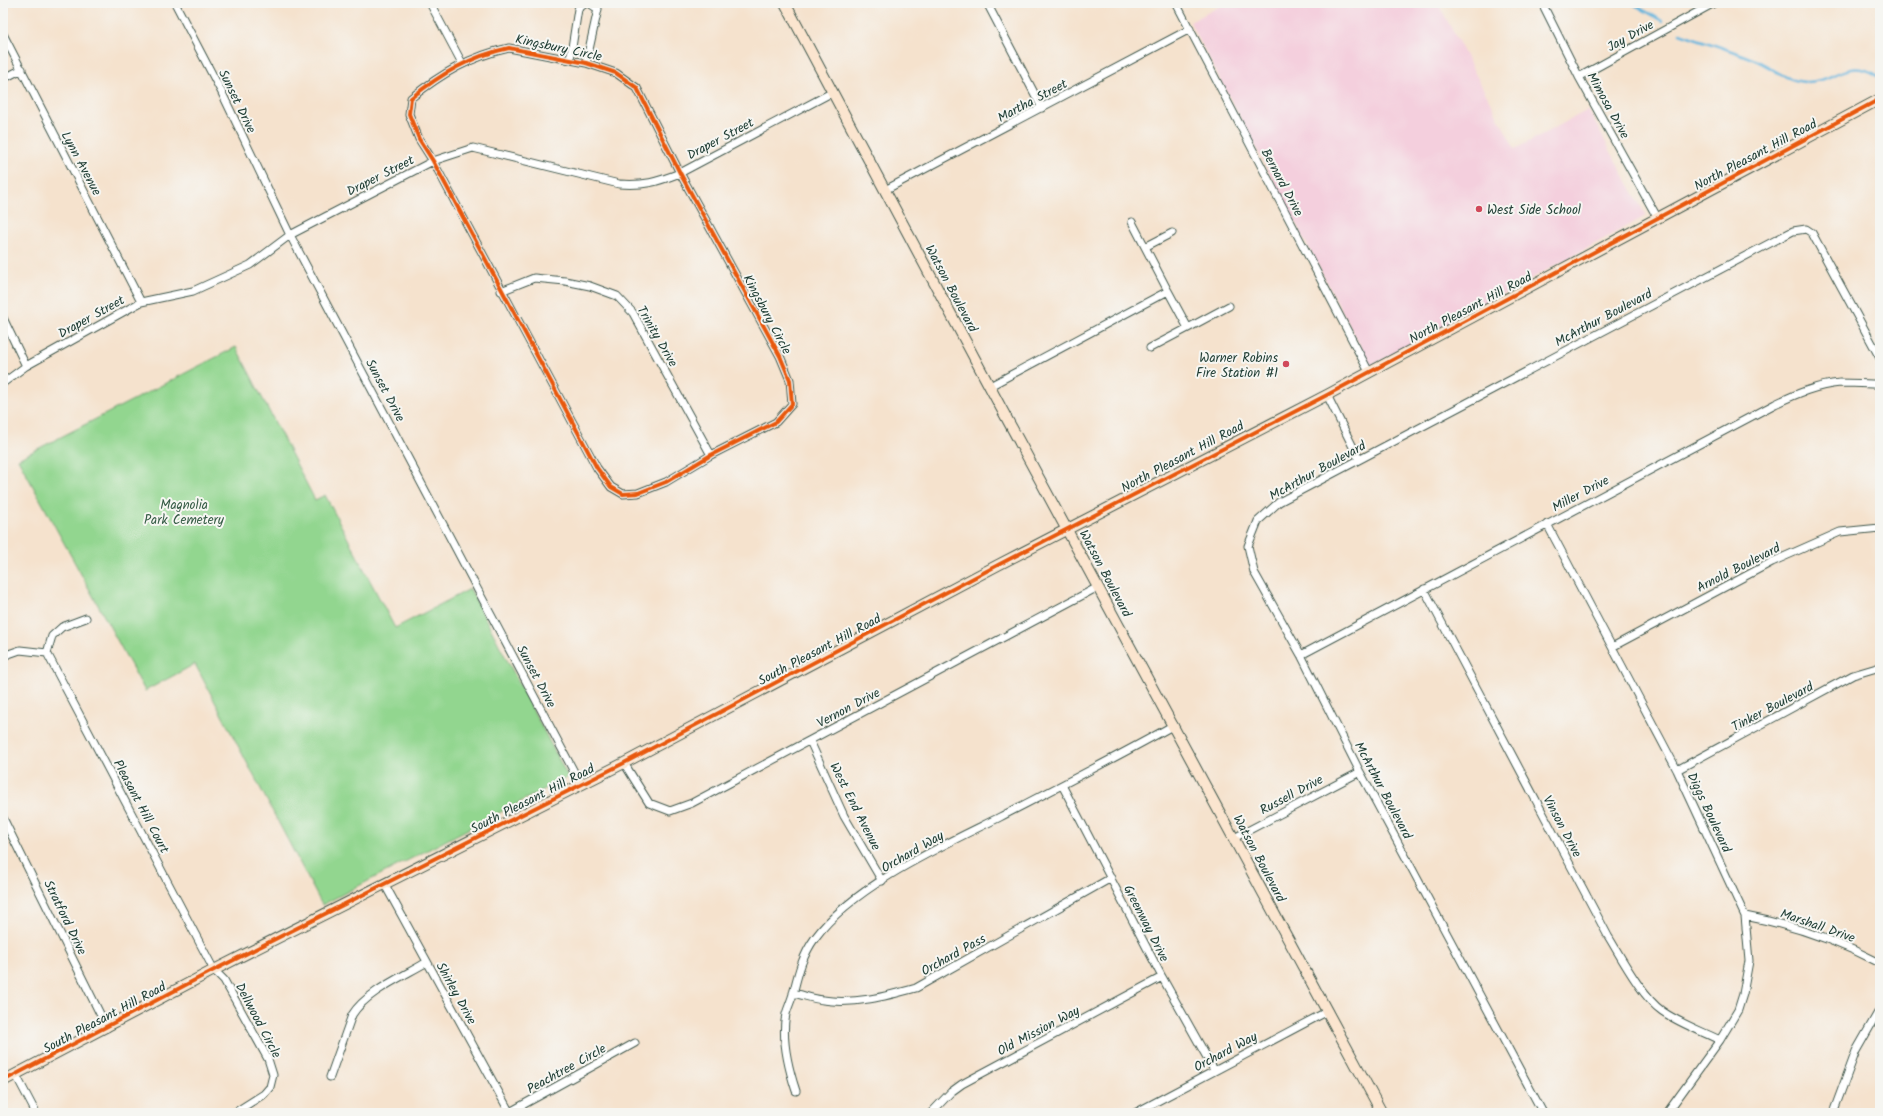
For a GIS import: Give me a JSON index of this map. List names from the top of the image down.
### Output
{
  "streets": {
    "street": [
      "Jay Drive",
      "Kingsbury Circle",
      "Martha Street",
      "Sunset Drive",
      "Mimosa Drive",
      "Draper Street",
      "North Pleasant Hill Road",
      "Lynn Avenue",
      "Bernard Drive",
      "Watson Boulevard",
      "McArthur Boulevard",
      "Trinity Drive",
      "Miller Drive",
      "Arnold Boulevard",
      "South Pleasant Hill Road",
      "Tinker Boulevard",
      "Vernon Drive",
      "Russell Drive",
      "Pleasant Hill Court",
      "West End Avenue",
      "Diggs Boulevard",
      "Vinson Drive",
      "Orchard Way",
      "Stratford Drive",
      "Greenway Drive",
      "Marshall Drive",
      "Orchard Pass",
      "Shirley Drive",
      "Dellwood Circle",
      "Old Mission Way",
      "Peachtree Circle"
    ]
  },
  "crossings": [
    ["Jay Drive", "Mimosa Drive"],
    ["Kingsbury Circle", "Draper Street"],
    ["Kingsbury Circle", "Trinity Drive"],
    ["Martha Street", "Bernard Drive"],
    ["Martha Street", "Watson Boulevard"],
    ["Sunset Drive", "Draper Street"],
    ["Sunset Drive", "South Pleasant Hill Road"],
    ["Mimosa Drive", "North Pleasant Hill Road"],
    ["Draper Street", "Lynn Avenue"],
    ["Draper Street", "Watson Boulevard"],
    ["North Pleasant Hill Road", "Bernard Drive"],
    ["North Pleasant Hill Road", "Watson Boulevard"],
    ["North Pleasant Hill Road", "South Pleasant Hill Road"],
    ["Watson Boulevard", "South Pleasant Hill Road"],
    ["Watson Boulevard", "Vernon Drive"],
    ["Watson Boulevard", "Russell Drive"],
    ["Watson Boulevard", "Orchard Way"],
    ["McArthur Boulevard", "Miller Drive"],
    ["McArthur Boulevard", "Russell Drive"],
    ["Miller Drive", "Diggs Boulevard"],
    ["Miller Drive", "Vinson Drive"],
    ["Arnold Boulevard", "Diggs Boulevard"],
    ["South Pleasant Hill Road", "Vernon Drive"],
    ["South Pleasant Hill Road", "Pleasant Hill Court"],
    ["South Pleasant Hill Road", "Stratford Drive"],
    ["South Pleasant Hill Road", "Shirley Drive"],
    ["South Pleasant Hill Road", "Dellwood Circle"],
    ["Tinker Boulevard", "Diggs Boulevard"],
    ["Vernon Drive", "West End Avenue"],
    ["Pleasant Hill Court", "Dellwood Circle"],
    ["West End Avenue", "Orchard Way"],
    ["Diggs Boulevard", "Vinson Drive"],
    ["Diggs Boulevard", "Marshall Drive"],
    ["Orchard Way", "Greenway Drive"],
    ["Orchard Way", "Orchard Pass"],
    ["Greenway Drive", "Orchard Pass"],
    ["Greenway Drive", "Old Mission Way"],
    ["Shirley Drive", "Peachtree Circle"]
  ],
  "parks": ["Magnolia Park Cemetery"],
  "places": ["West Side School", "Warner Robins Fire Station #1"]
}
